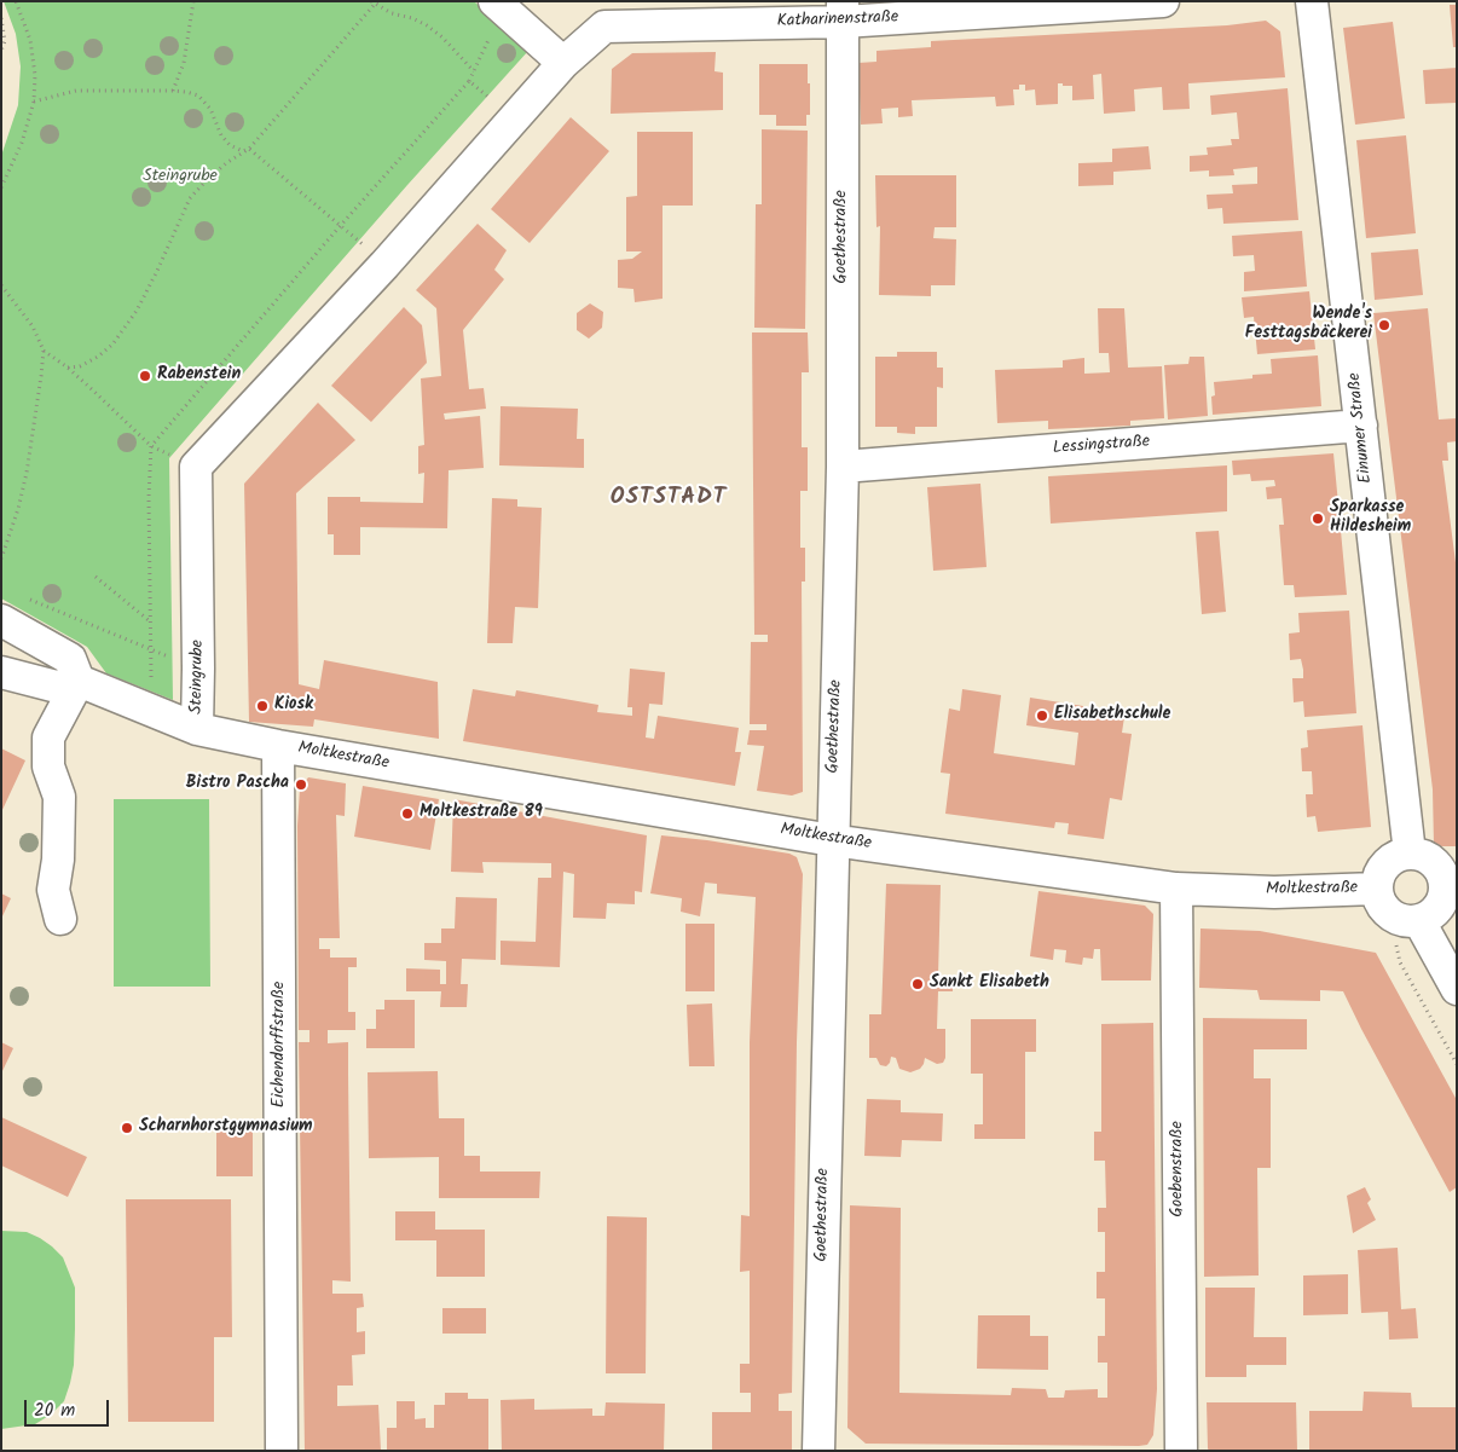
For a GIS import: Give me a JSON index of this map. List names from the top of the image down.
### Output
{
  "streets": {
    "street": [
      "Katharinenstraße",
      "Goethestraße",
      "Einumer Straße",
      "Lessingstraße",
      "Steingrube",
      "Moltkestraße",
      "Eichendorffstraße",
      "Goebenstraße"
    ]
  },
  "crossings": [
    ["Katharinenstraße", "Goethestraße"],
    ["Goethestraße", "Lessingstraße"],
    ["Goethestraße", "Moltkestraße"],
    ["Einumer Straße", "Lessingstraße"],
    ["Einumer Straße", "Moltkestraße"],
    ["Steingrube", "Moltkestraße"],
    ["Steingrube", "Eichendorffstraße"],
    ["Moltkestraße", "Eichendorffstraße"],
    ["Moltkestraße", "Goebenstraße"]
  ],
  "districts": ["OSTSTADT"],
  "parks": ["Steingrube"],
  "places": [
    "Wende's Festtagsbäckerei",
    "Rabenstein",
    "Sparkasse Hildesheim",
    "Kiosk",
    "Elisabethschule",
    "Bistro Pascha",
    "Moltkestraße 89",
    "Sankt Elisabeth",
    "Scharnhorstgymnasium"
  ],
  "scale_bar": "20 m"
}
